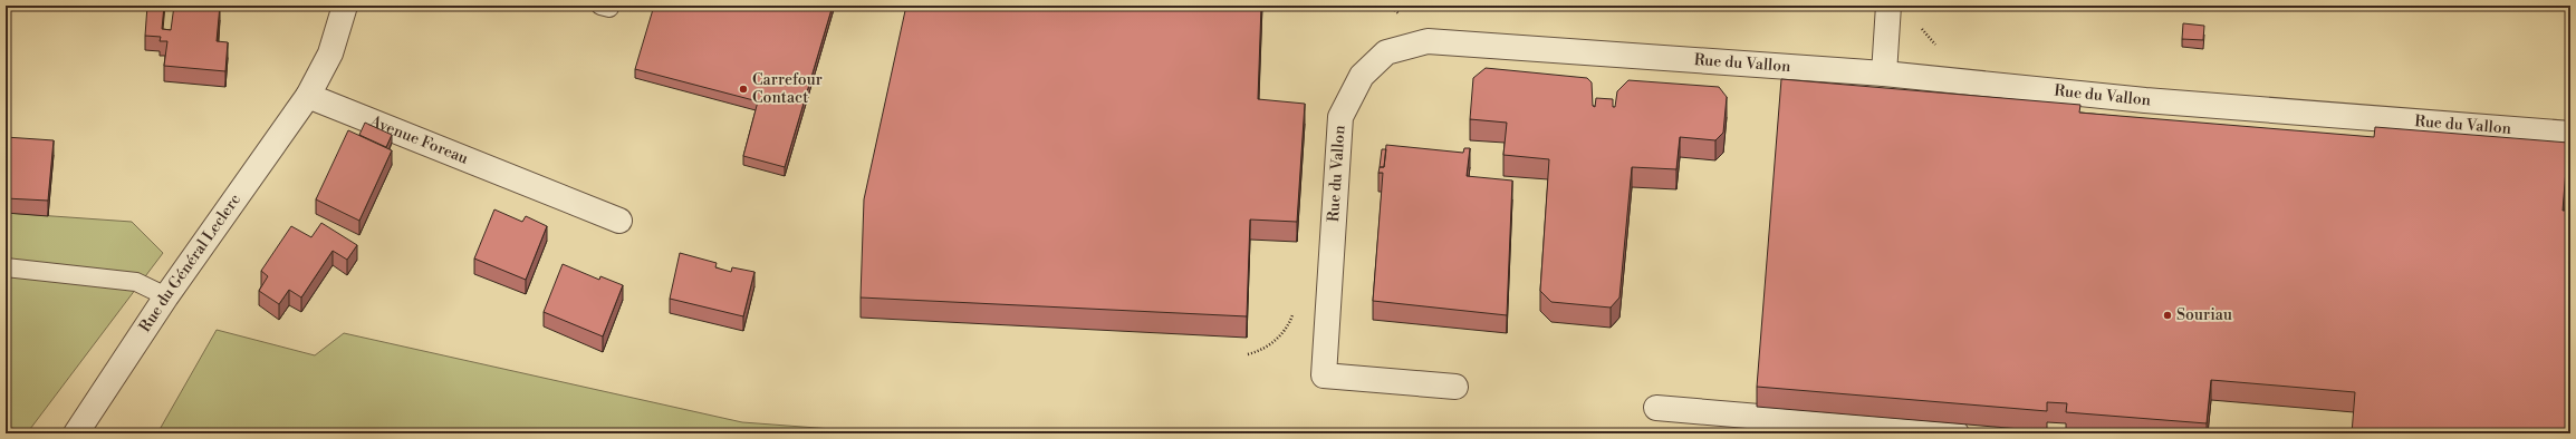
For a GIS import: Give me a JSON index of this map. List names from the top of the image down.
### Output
{
  "streets": {
    "street": ["Rue du Vallon", "Avenue Foreau", "Rue du Général Leclerc"]
  },
  "crossings": [
    ["Avenue Foreau", "Rue du Général Leclerc"]
  ],
  "places": ["Carrefour Contact", "Souriau"]
}
